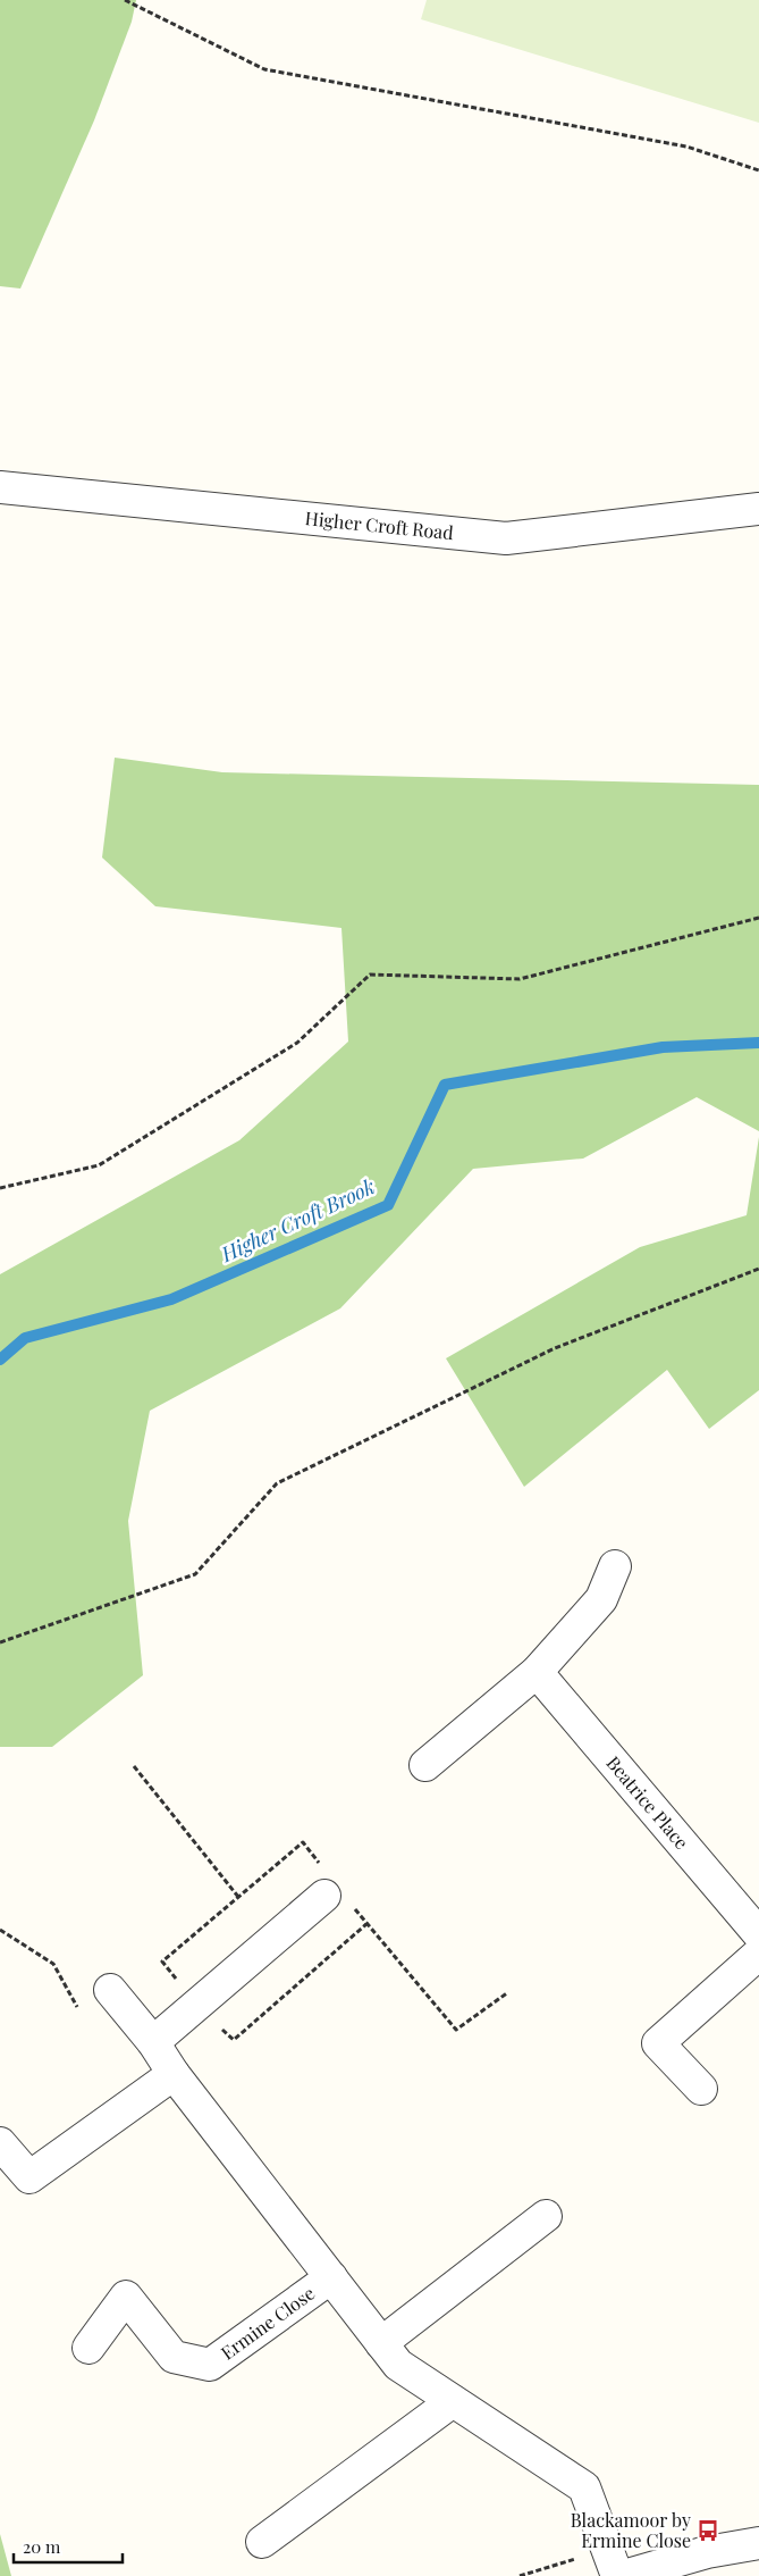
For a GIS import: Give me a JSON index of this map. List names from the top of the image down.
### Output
{
  "streets": {
    "street": ["Higher Croft Road", "Beatrice Place", "Ermine Close"]
  },
  "water": ["Higher Croft Brook"],
  "places": {
    "bus stop": ["Blackamoor by Ermine Close"]
  },
  "scale_bar": "20 m"
}
